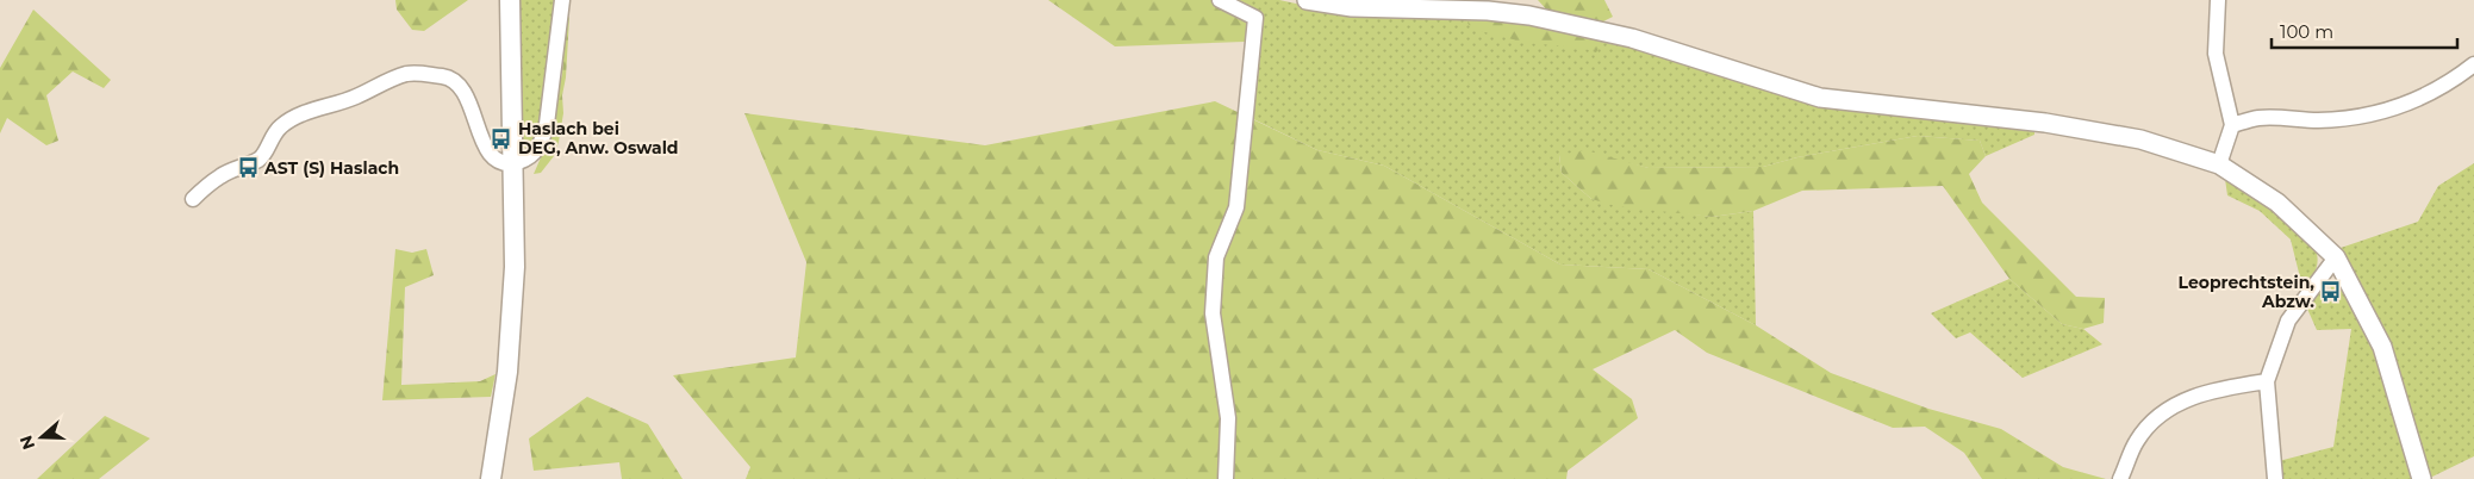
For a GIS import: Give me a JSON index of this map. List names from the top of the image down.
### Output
{
  "places": {
    "bus stop": ["Haslach bei DEG, Anw. Oswald", "AST (S) Haslach", "Leoprechtstein, Abzw."]
  },
  "scale_bar": "100 m",
  "north": "left"
}
